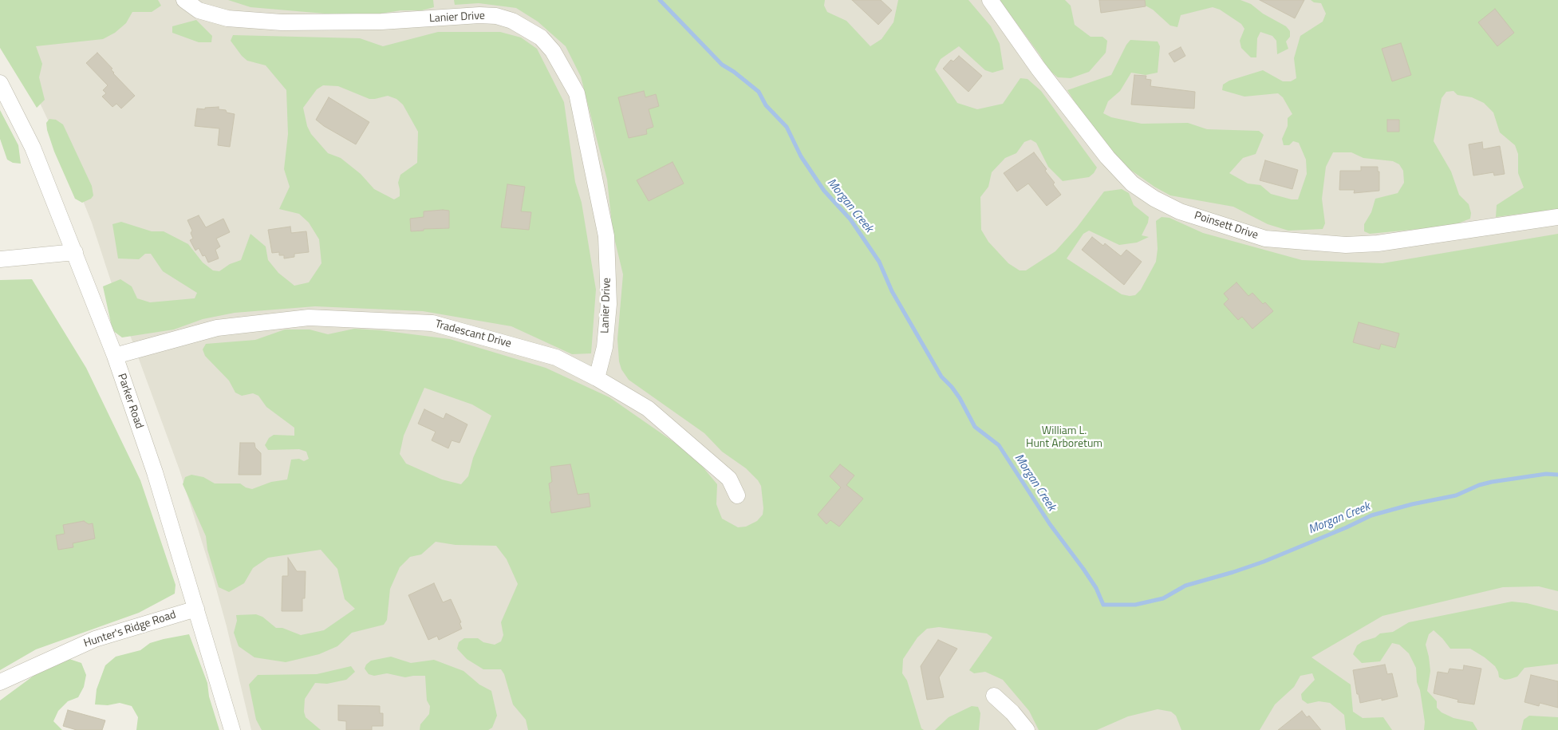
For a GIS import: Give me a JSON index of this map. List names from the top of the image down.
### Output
{
  "streets": {
    "street": [
      "Lanier Drive",
      "Poinsett Drive",
      "Tradescant Drive",
      "Parker Road",
      "Hunter's Ridge Road"
    ]
  },
  "crossings": [
    ["Lanier Drive", "Tradescant Drive"],
    ["Tradescant Drive", "Parker Road"],
    ["Parker Road", "Hunter's Ridge Road"]
  ],
  "water": ["Morgan Creek"],
  "parks": ["William L. Hunt Arboretum"]
}
